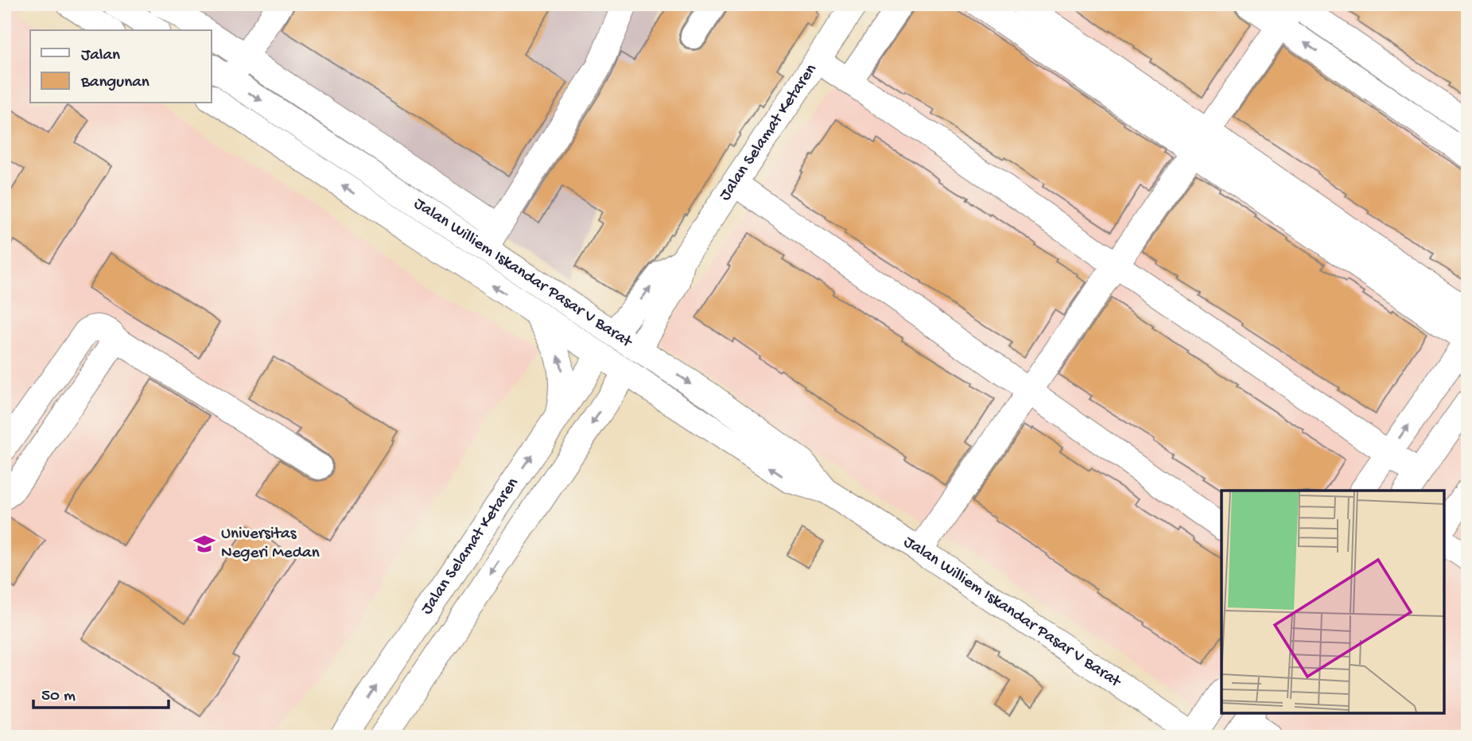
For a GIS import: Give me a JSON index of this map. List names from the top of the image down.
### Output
{
  "streets": {
    "street": ["Jalan Selamat Ketaren", "Jalan Williem Iskandar Pasar V Barat"]
  },
  "crossings": [
    ["Jalan Selamat Ketaren", "Jalan Williem Iskandar Pasar V Barat"]
  ],
  "places": {
    "school or university": ["Universitas Negeri Medan"]
  },
  "legend": ["Jalan", "Bangunan"],
  "scale_bar": "50 m"
}
